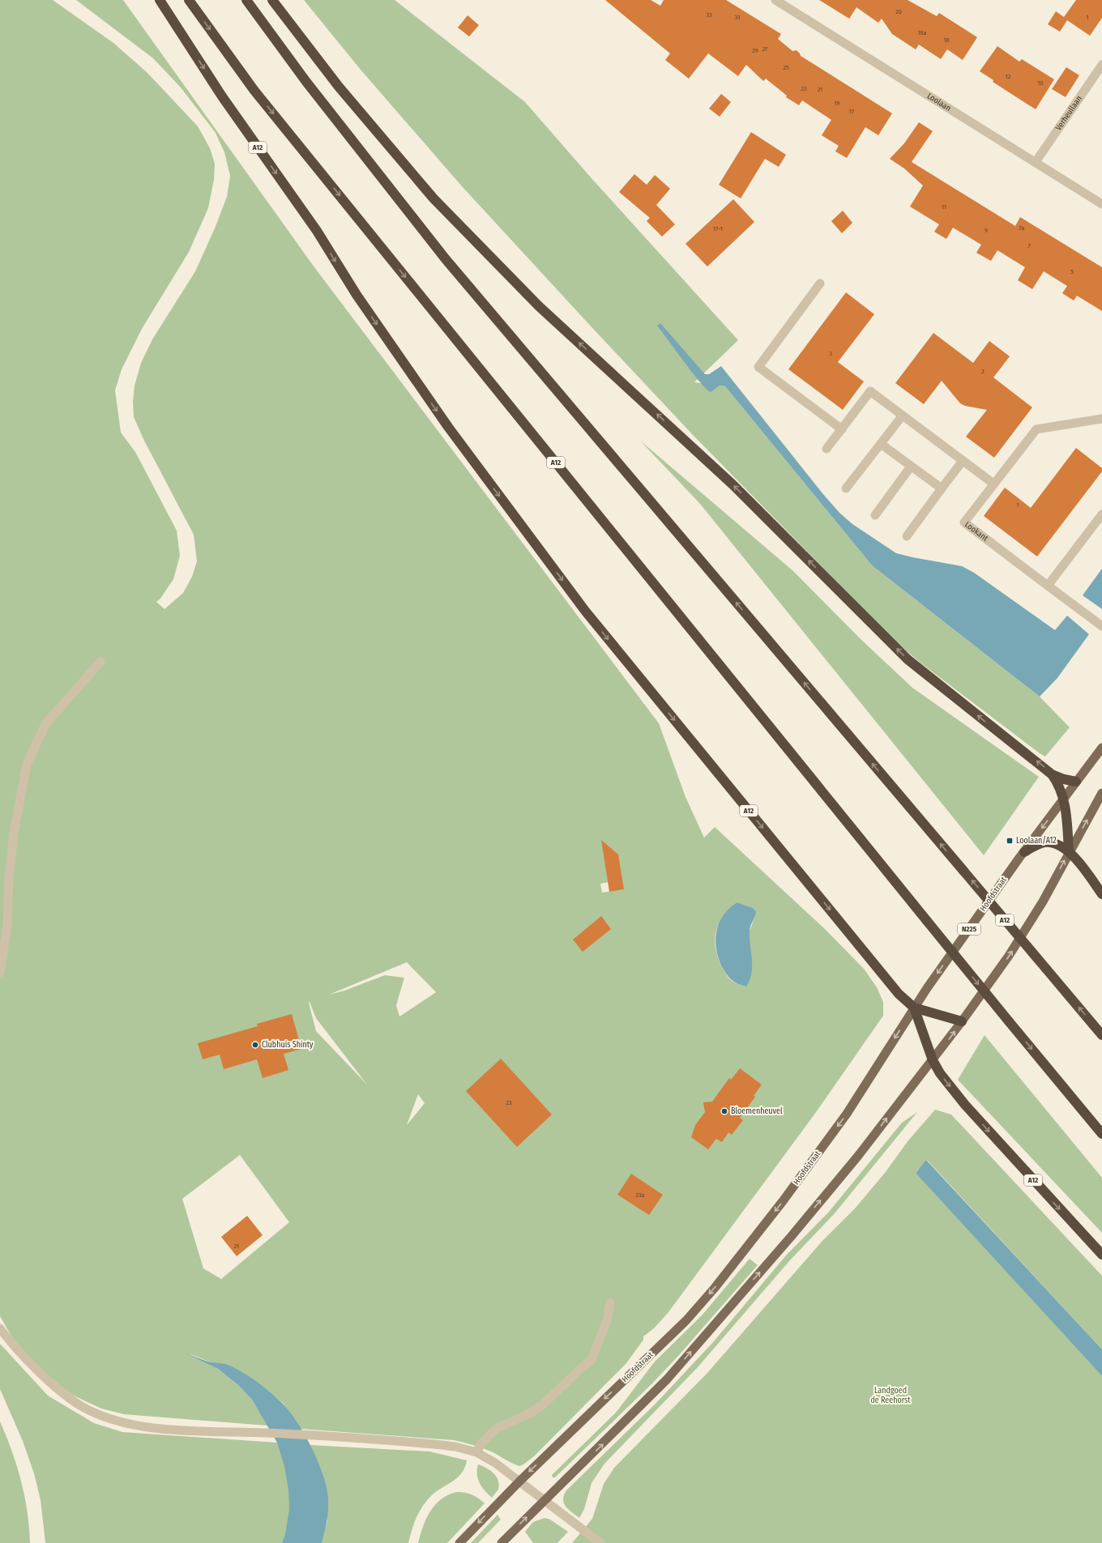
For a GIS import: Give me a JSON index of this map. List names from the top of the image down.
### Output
{
  "streets": {
    "highway": ["A12"],
    "main road": ["Hoofdstraat", "N225"],
    "street": ["Loolaan", "Verheullaan", "Lookant"]
  },
  "crossings": [
    ["Loolaan", "Verheullaan"],
    ["A12", "Hoofdstraat"]
  ],
  "parks": ["Landgoed de Reehorst"],
  "places": {
    "transit": ["Loolaan/A12"],
    "other": ["Clubhuis Shinty", "Bloemenheuvel"]
  },
  "house_numbers": [
    "20",
    "33",
    "31",
    "1",
    "18a",
    "18",
    "27",
    "29",
    "25",
    "12",
    "10",
    "23",
    "21",
    "19",
    "17",
    "11",
    "7a",
    "17-1",
    "9",
    "7",
    "5",
    "3",
    "2",
    "1",
    "23",
    "23a",
    "21"
  ]
}
